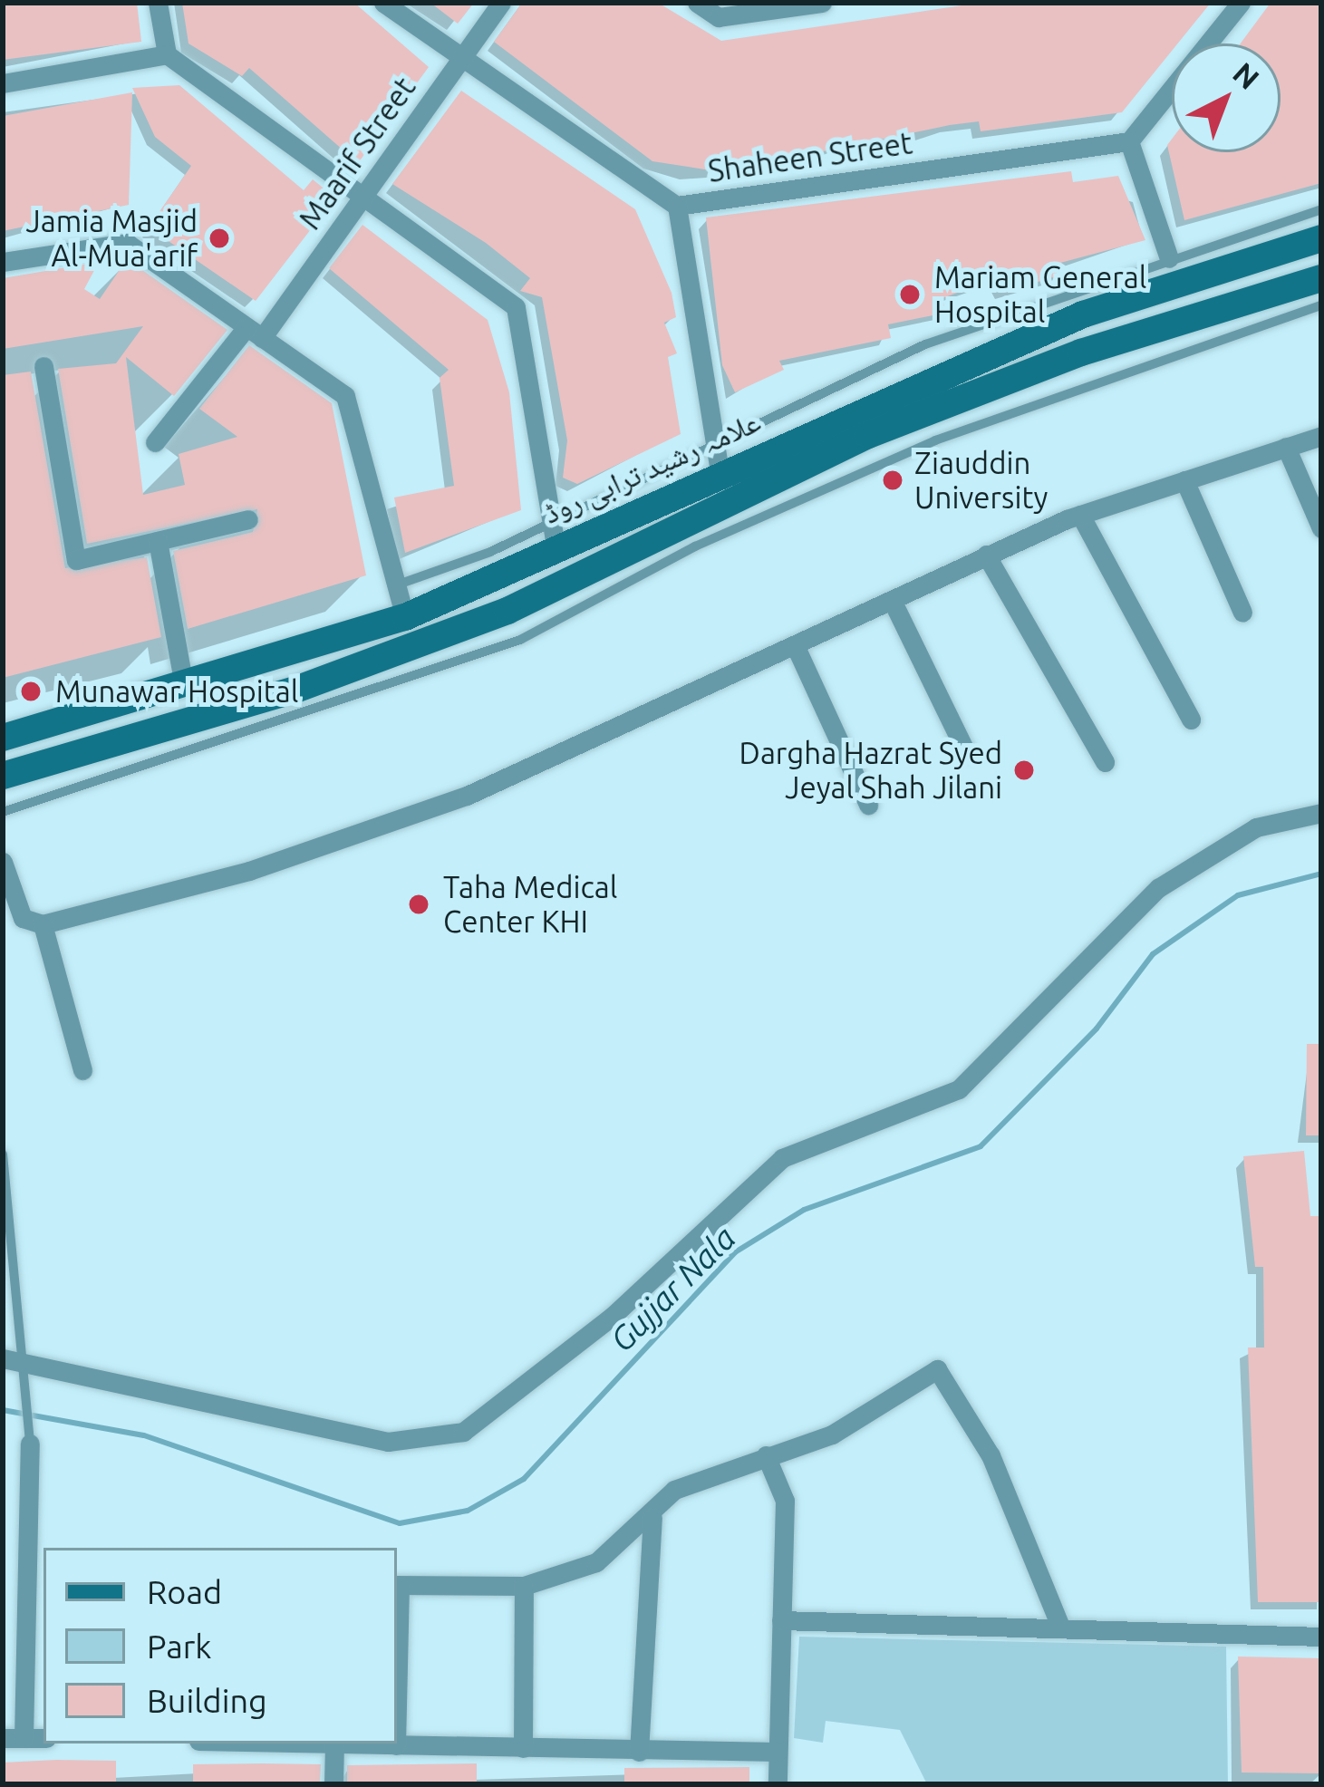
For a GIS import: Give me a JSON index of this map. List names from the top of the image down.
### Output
{
  "streets": {
    "main road": ["علامہ رشید ترابی روڈ"],
    "street": ["Maarif Street", "Shaheen Street"]
  },
  "crossings": [
    ["Maarif Street", "Shaheen Street"]
  ],
  "water": ["Gujjar Nala"],
  "places": [
    "Jamia Masjid Al-Mua'arif",
    "Mariam General Hospital",
    "Ziauddin University",
    "Munawar Hospital",
    "Dargha Hazrat Syed Jeyal Shah Jilani",
    "Taha Medical Center KHI"
  ],
  "legend": ["Road", "Park", "Building"],
  "north": "top right"
}
